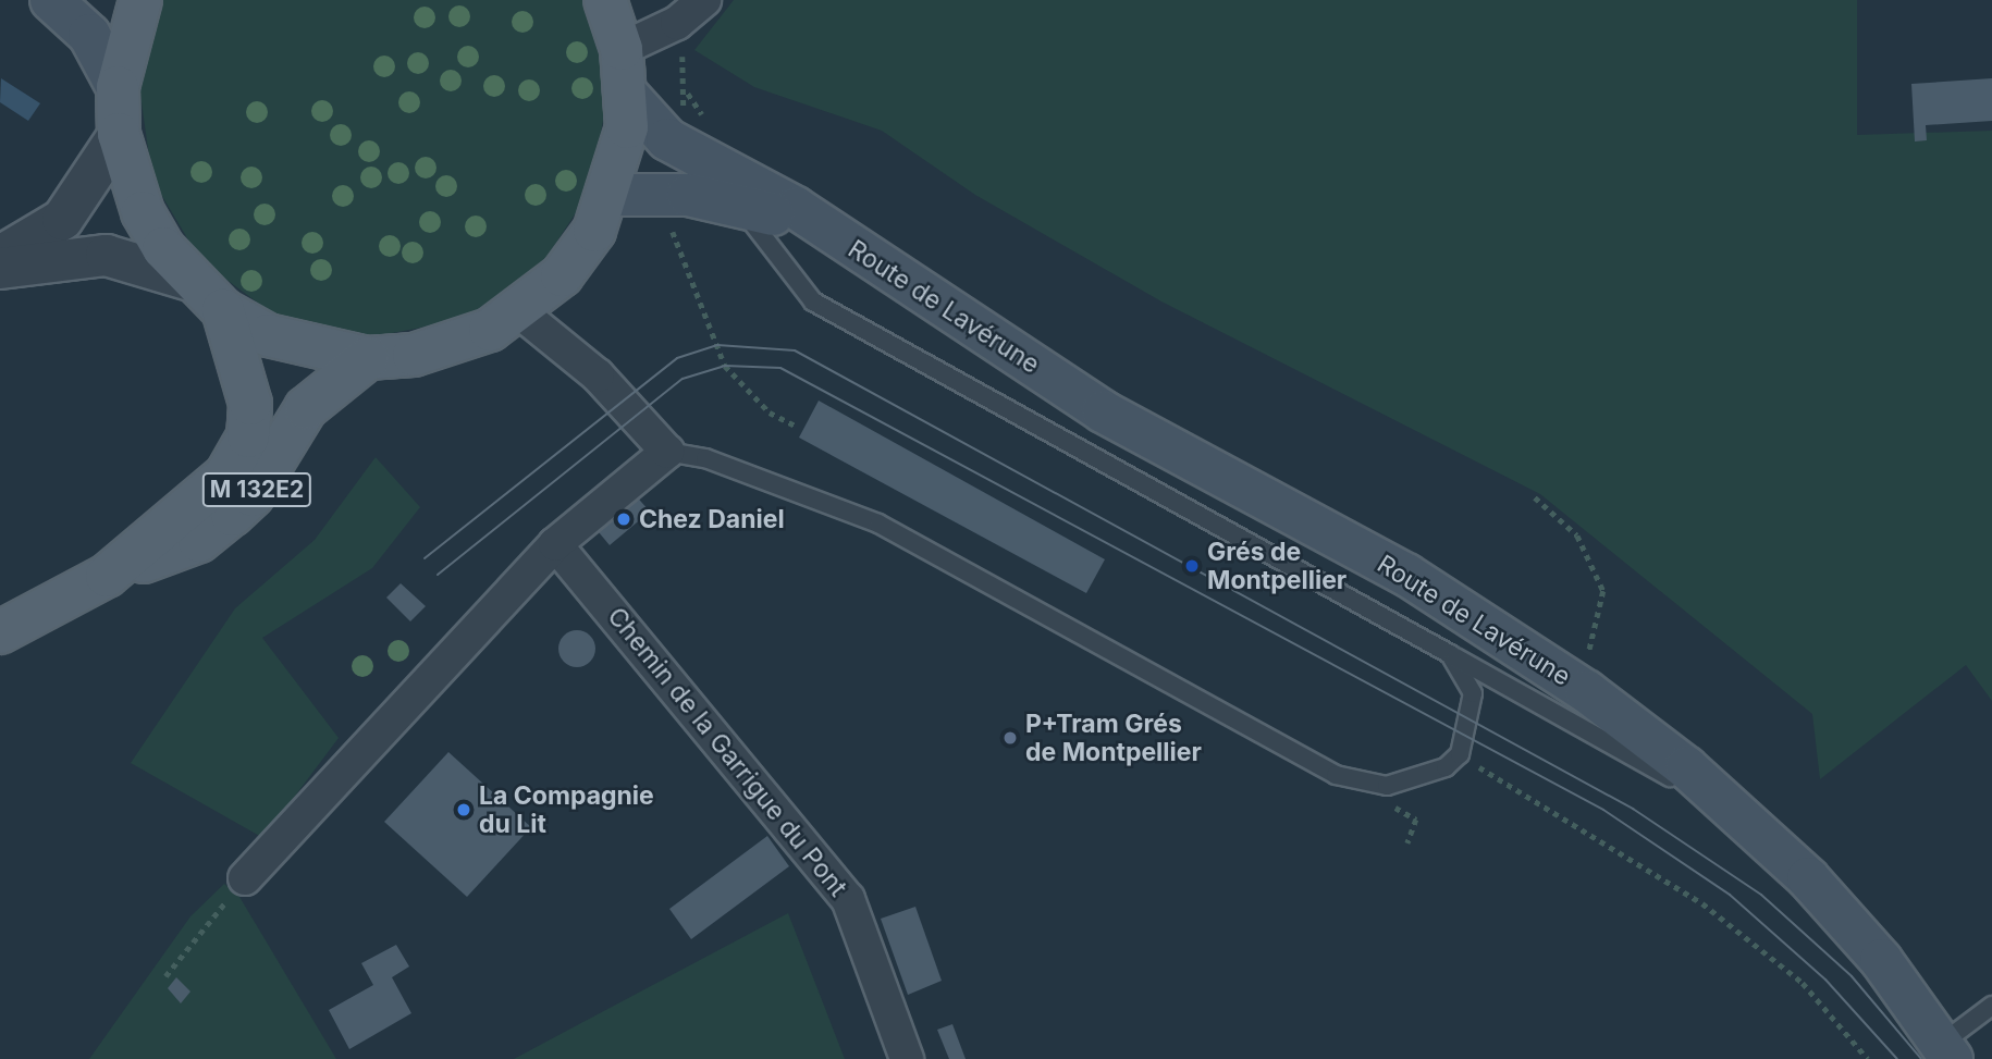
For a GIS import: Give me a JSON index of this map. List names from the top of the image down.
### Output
{
  "streets": {
    "main road": ["Route de Lavérune", "M 132E2"],
    "street": ["Chemin de la Garrigue du Pont"]
  },
  "places": [
    "Chez Daniel",
    "Grés de Montpellier",
    "P+Tram Grés de Montpellier",
    "La Compagnie du Lit"
  ]
}
